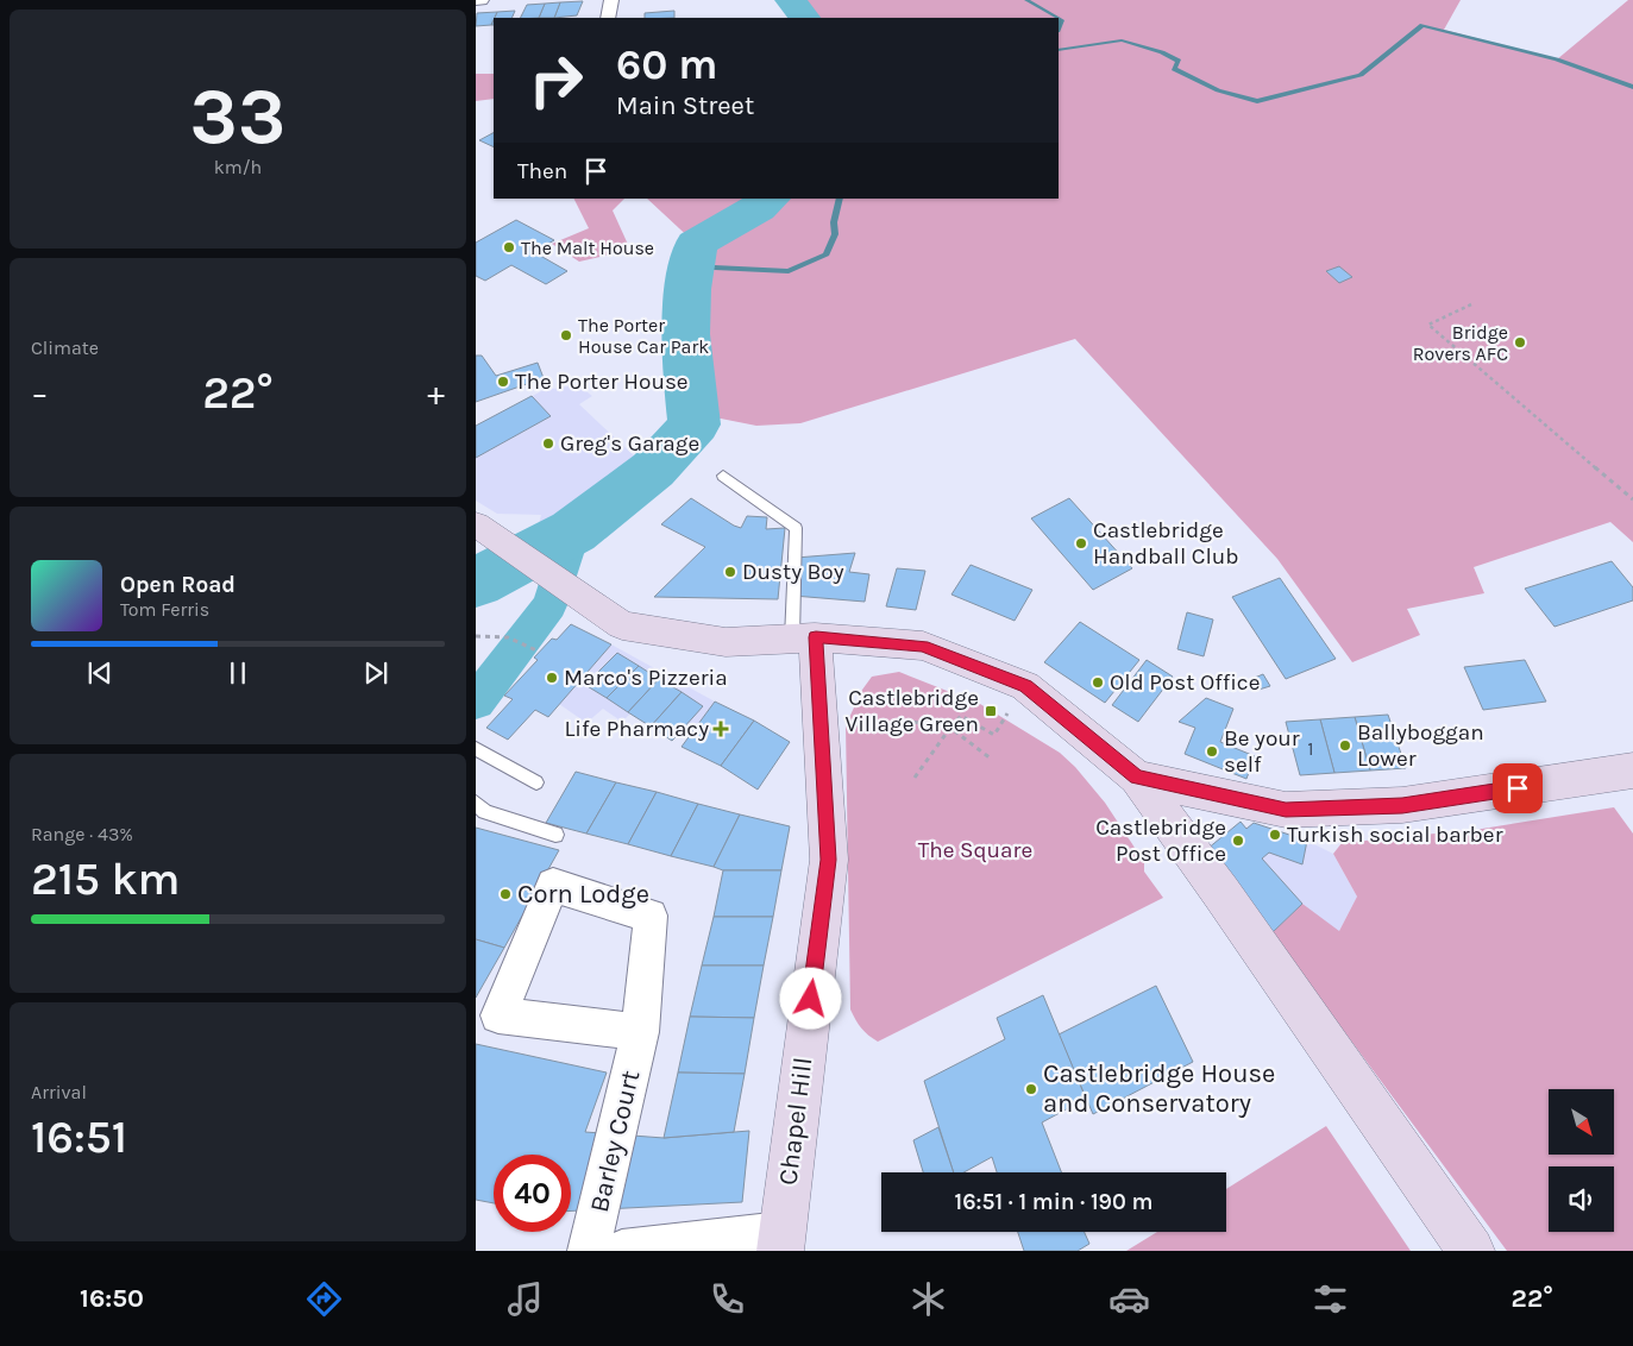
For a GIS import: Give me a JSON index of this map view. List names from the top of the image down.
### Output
{
  "streets": {
    "street": ["Chapel Hill", "Barley Court"]
  },
  "parks": ["The Square"],
  "places": {
    "other": [
      "The Malt House",
      "The Porter House Car Park",
      "Bridge Rovers AFC",
      "The Porter House",
      "Greg's Garage",
      "Castlebridge Handball Club",
      "Dusty Boy",
      "Marco's Pizzeria",
      "Old Post Office",
      "Ballyboggan Lower",
      "Be your self",
      "Turkish social barber",
      "Castlebridge Post Office",
      "Corn Lodge",
      "Castlebridge House and Conservatory"
    ],
    "transit": ["Castlebridge Village Green"],
    "health": ["Life Pharmacy"]
  },
  "house_numbers": ["1"],
  "north": "bottom right",
  "page": {
    "tile": [
      ["33", "km/h"],
      "Climate",
      ["Range · 43%", "215 km"],
      ["Arrival", "16:51"]
    ],
    "turn": ["60 m", "Main Street"],
    "then": "Then",
    "heat": ["−", "22°", "+"],
    "song": ["Open Road", "Tom Ferris"],
    "limit": "40",
    "trip": "16:51 · 1 min · 190 m",
    "tabs": ["16:50", "22°"]
  }
}
